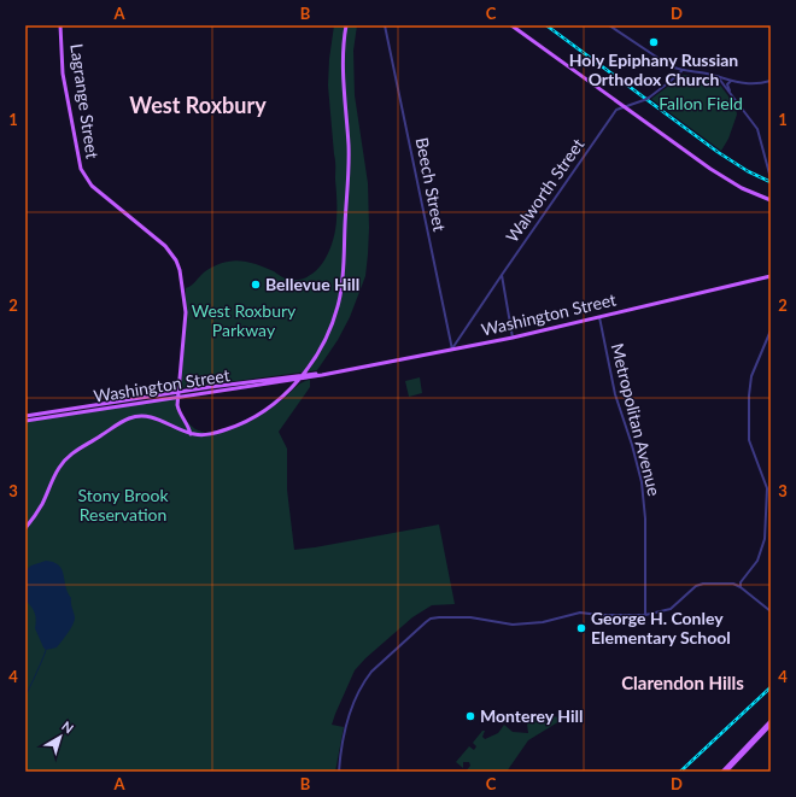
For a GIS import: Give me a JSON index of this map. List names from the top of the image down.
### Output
{
  "streets": {
    "main road": ["Lagrange Street", "Washington Street"],
    "street": ["Beech Street", "Walworth Street", "Metropolitan Avenue"]
  },
  "crossings": [
    ["Lagrange Street", "Washington Street"],
    ["Beech Street", "Walworth Street"],
    ["Beech Street", "Washington Street"],
    ["Walworth Street", "Washington Street"],
    ["Washington Street", "Metropolitan Avenue"]
  ],
  "districts": ["West Roxbury", "Clarendon Hills"],
  "parks": ["Fallon Field", "West Roxbury Parkway", "Stony Brook Reservation"],
  "places": [
    "Holy Epiphany Russian Orthodox Church",
    "Bellevue Hill",
    "George H. Conley Elementary School",
    "Monterey Hill"
  ],
  "north": "top right",
  "grid": {
    "columns": [
      "A",
      "B",
      "C",
      "D"
    ],
    "rows": [
      "1",
      "2",
      "3",
      "4"
    ]
  }
}
